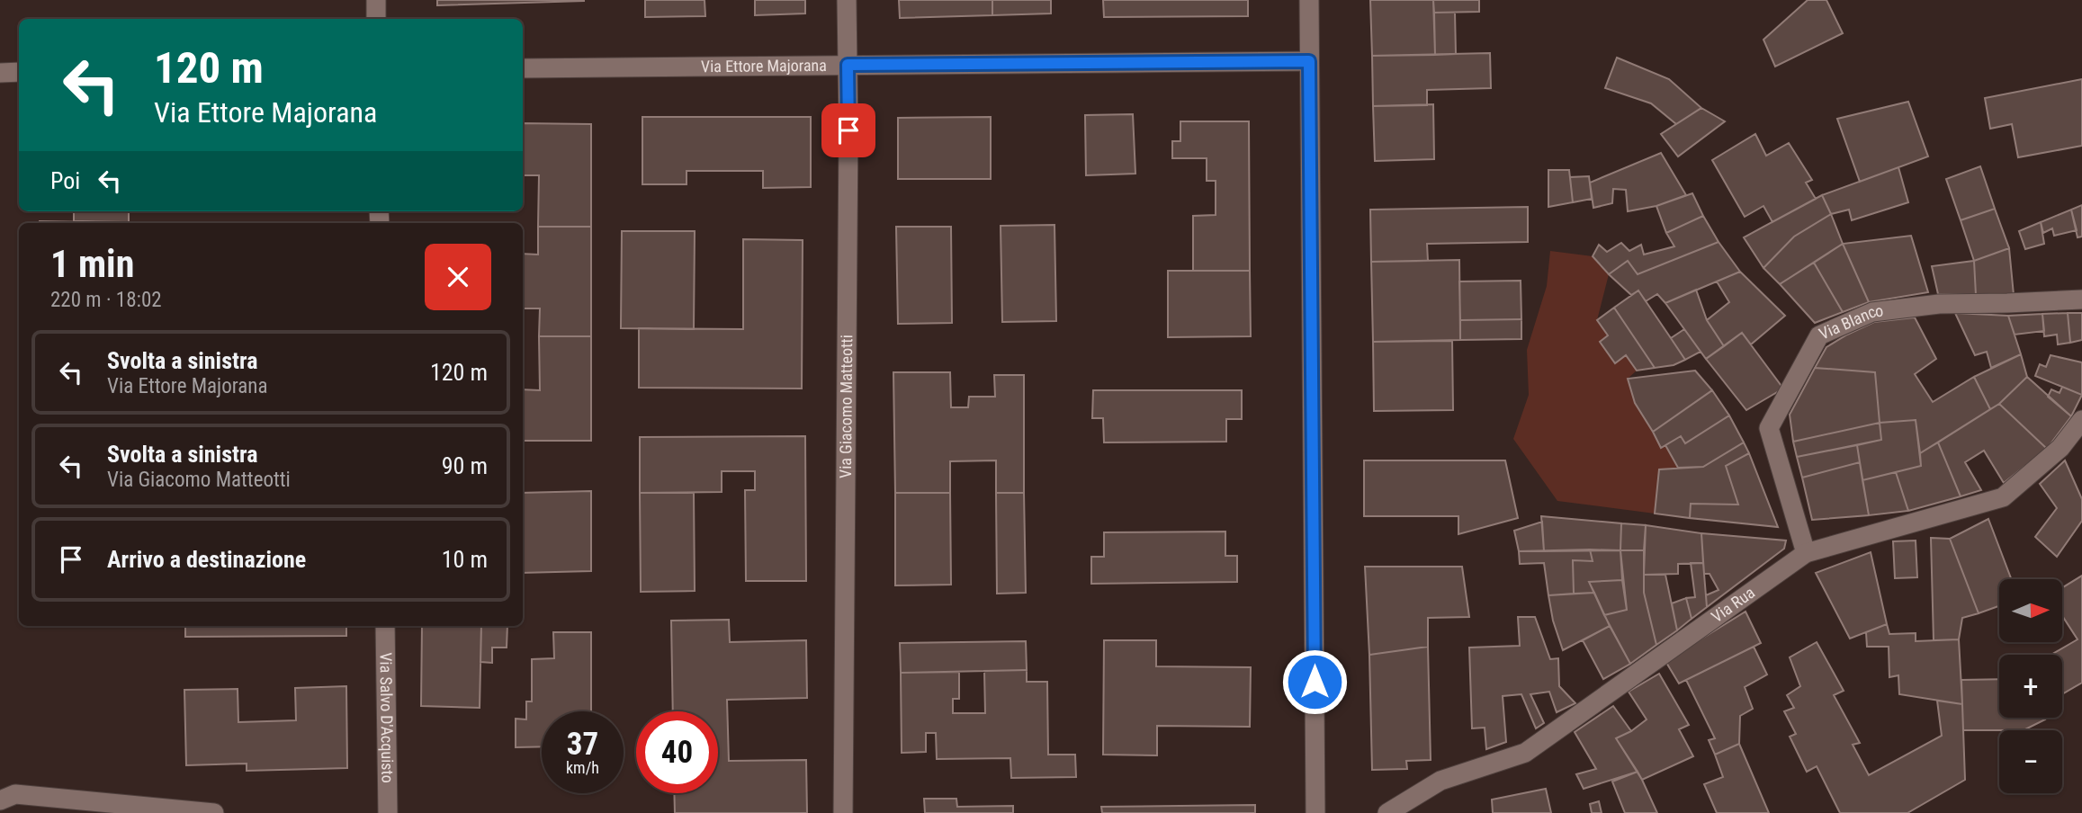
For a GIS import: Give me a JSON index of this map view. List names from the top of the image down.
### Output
{
  "streets": {
    "street": [
      "Via Ettore Majorana",
      "Via Blanco",
      "Via Giacomo Matteotti",
      "Via Rua",
      "Via Salvo D'Acquisto"
    ]
  },
  "crossings": [
    ["Via Ettore Majorana", "Via Giacomo Matteotti"],
    ["Via Blanco", "Via Rua"]
  ],
  "north": "right",
  "page": {
    "turn": ["120 m", "Via Ettore Majorana"],
    "then": "Poi",
    "heading": ["1 min", "220 m · 18:02"],
    "list": [
      {
        "name": "Svolta a sinistra",
        "note": "Via Ettore Majorana",
        "value": "120 m"
      },
      {
        "name": "Svolta a sinistra",
        "note": "Via Giacomo Matteotti",
        "value": "90 m"
      },
      {
        "name": "Arrivo a destinazione",
        "value": "10 m"
      }
    ],
    "map_buttons": ["+", "−"],
    "speed": "37 km/h",
    "limit": "40"
  }
}
